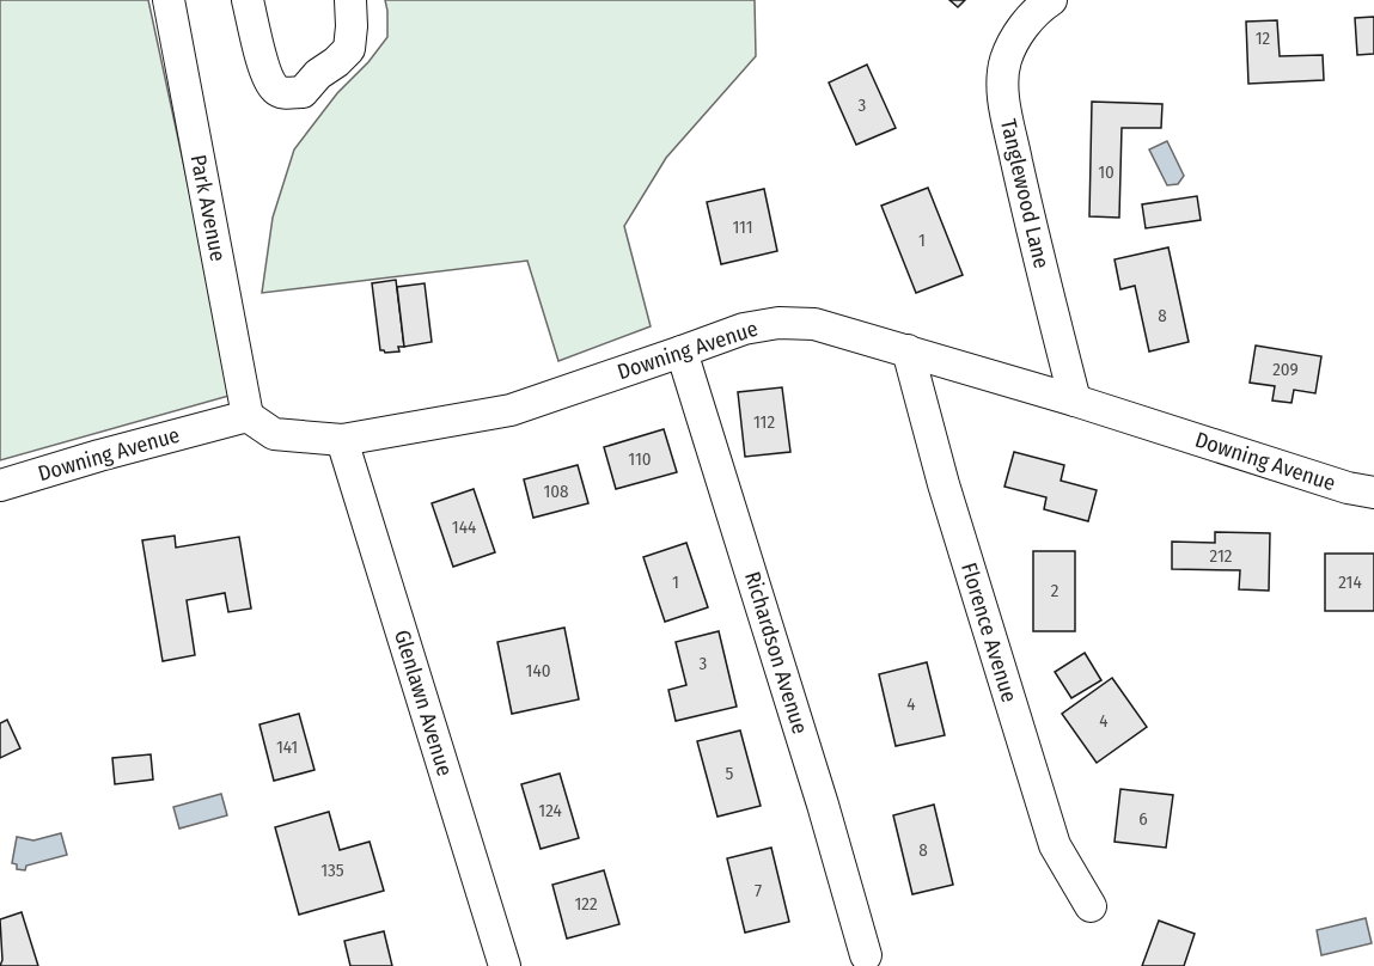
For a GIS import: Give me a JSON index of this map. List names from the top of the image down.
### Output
{
  "streets": {
    "street": [
      "Tanglewood Lane",
      "Park Avenue",
      "Downing Avenue",
      "Florence Avenue",
      "Richardson Avenue",
      "Glenlawn Avenue"
    ]
  },
  "crossings": [
    ["Tanglewood Lane", "Downing Avenue"],
    ["Park Avenue", "Downing Avenue"],
    ["Downing Avenue", "Florence Avenue"],
    ["Downing Avenue", "Richardson Avenue"],
    ["Downing Avenue", "Glenlawn Avenue"]
  ],
  "house_numbers": [
    "12",
    "3",
    "10",
    "111",
    "1",
    "8",
    "209",
    "112",
    "110",
    "108",
    "144",
    "212",
    "1",
    "214",
    "2",
    "3",
    "140",
    "4",
    "4",
    "141",
    "5",
    "124",
    "6",
    "8",
    "135",
    "7",
    "122"
  ]
}
